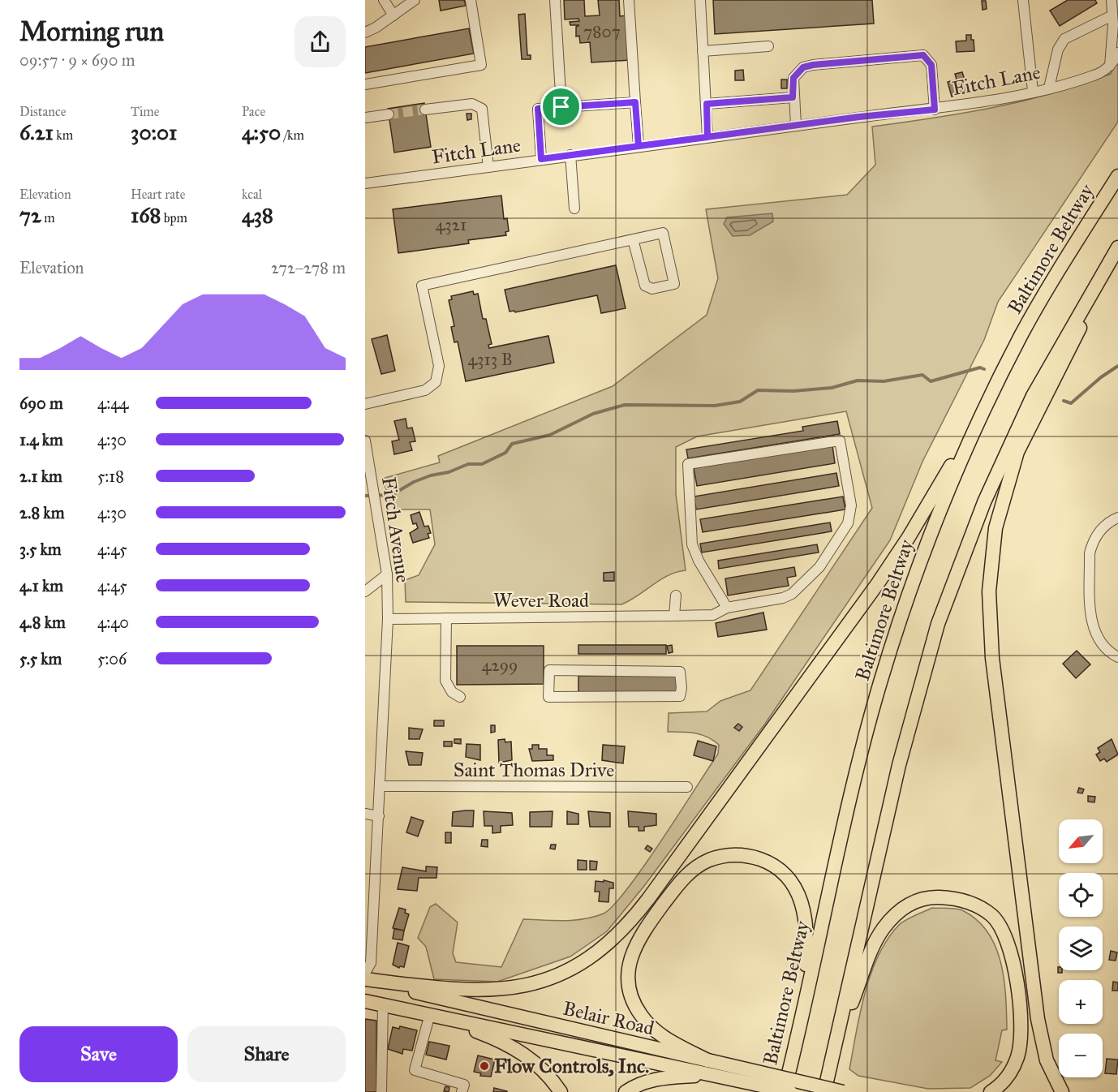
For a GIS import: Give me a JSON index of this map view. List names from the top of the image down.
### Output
{
  "streets": {
    "highway": ["Baltimore Beltway", "Belair Road"],
    "street": [
      "Fitch Lane",
      "Fitch Avenue",
      "Wever Road",
      "Saint Thomas Drive"
    ]
  },
  "crossings": [
    ["Fitch Avenue", "Wever Road"],
    ["Fitch Avenue", "Saint Thomas Drive"]
  ],
  "places": ["Flow Controls, Inc."],
  "house_numbers": [
    "7807",
    "4321",
    "4313 B",
    "4299"
  ],
  "north": "bottom left",
  "page": {
    "heading": ["Morning run", "09:57 · 9 × 690 m"],
    "stats": [
      ["Distance", "6.21 km"],
      ["Time", "30:01"],
      ["Pace", "4:50 /km"],
      ["Elevation", "72 m"],
      ["Heart rate", "168 bpm"],
      ["kcal", "438"]
    ],
    "chart": ["Elevation", "272–278 m"],
    "list": [
      {
        "name": "690 m",
        "note": "4:44"
      },
      {
        "name": "1.4 km",
        "note": "4:30"
      },
      {
        "name": "2.1 km",
        "note": "5:18"
      },
      {
        "name": "2.8 km",
        "note": "4:30"
      },
      {
        "name": "3.5 km",
        "note": "4:45"
      },
      {
        "name": "4.1 km",
        "note": "4:45"
      },
      {
        "name": "4.8 km",
        "note": "4:40"
      },
      {
        "name": "5.5 km",
        "note": "5:06"
      }
    ],
    "map_buttons": ["+", "−"],
    "buttons": ["Save", "Share"]
  }
}
